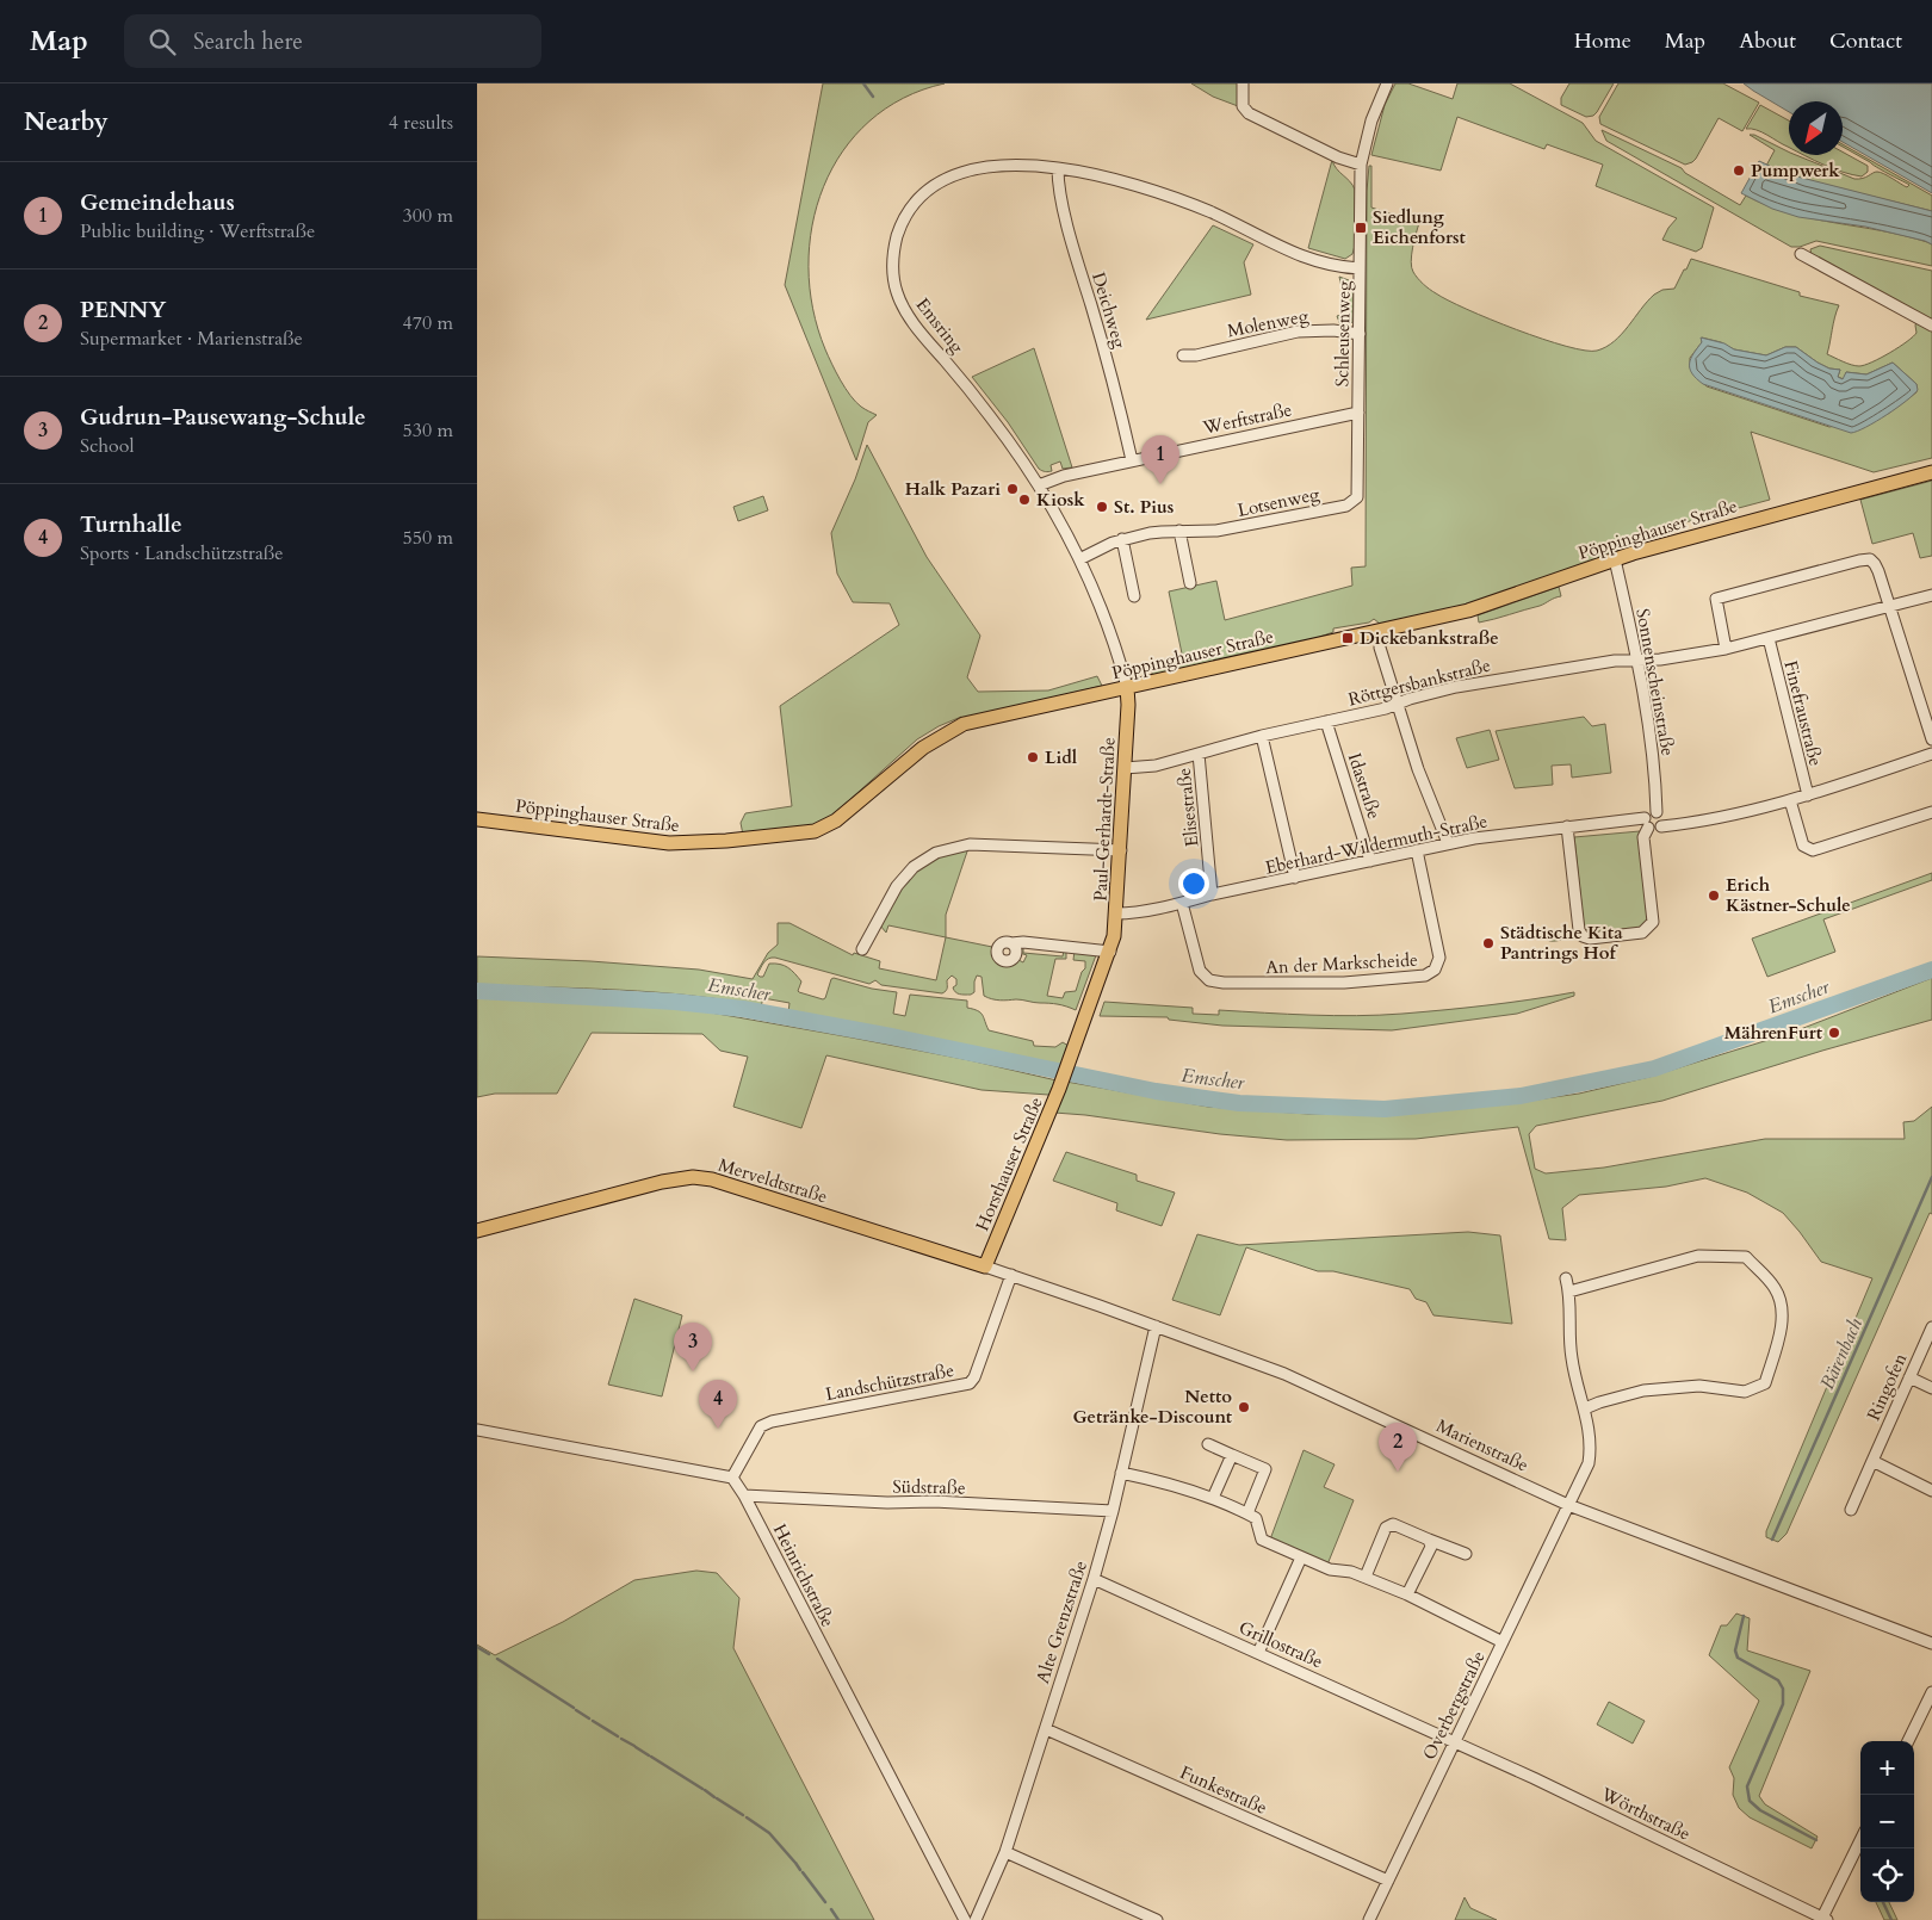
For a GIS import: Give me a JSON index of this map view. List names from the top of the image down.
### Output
{
  "streets": {
    "main road": [
      "Pöppinghauser Straße",
      "Paul-Gerhardt-Straße",
      "Horsthauser Straße",
      "Merveldtstraße"
    ],
    "street": [
      "Deichweg",
      "Molenweg",
      "Emsring",
      "Schleusenweg",
      "Werftstraße",
      "Lotsenweg",
      "Röttgersbankstraße",
      "Sonnenscheinstraße",
      "Finefraustraße",
      "Idastraße",
      "Elisestraße",
      "Eberhard-Wildermuth-Straße",
      "An der Markscheide",
      "Landschützstraße",
      "Ringofen",
      "Marienstraße",
      "Südstraße",
      "Heinrichstraße",
      "Alte Grenzstraße",
      "Grillostraße",
      "Overbergstraße",
      "Funkestraße",
      "Wörthstraße"
    ]
  },
  "crossings": [
    ["Deichweg", "Emsring"],
    ["Deichweg", "Werftstraße"],
    ["Molenweg", "Schleusenweg"],
    ["Emsring", "Schleusenweg"],
    ["Emsring", "Werftstraße"],
    ["Emsring", "Lotsenweg"],
    ["Emsring", "Pöppinghauser Straße"],
    ["Emsring", "Paul-Gerhardt-Straße"],
    ["Schleusenweg", "Werftstraße"],
    ["Schleusenweg", "Lotsenweg"],
    ["Pöppinghauser Straße", "Sonnenscheinstraße"],
    ["Pöppinghauser Straße", "Paul-Gerhardt-Straße"],
    ["Röttgersbankstraße", "Sonnenscheinstraße"],
    ["Röttgersbankstraße", "Finefraustraße"],
    ["Röttgersbankstraße", "Idastraße"],
    ["Röttgersbankstraße", "Elisestraße"],
    ["Röttgersbankstraße", "Paul-Gerhardt-Straße"],
    ["Sonnenscheinstraße", "Eberhard-Wildermuth-Straße"],
    ["Idastraße", "Eberhard-Wildermuth-Straße"],
    ["Elisestraße", "Eberhard-Wildermuth-Straße"],
    ["Paul-Gerhardt-Straße", "Eberhard-Wildermuth-Straße"],
    ["Paul-Gerhardt-Straße", "Horsthauser Straße"],
    ["Eberhard-Wildermuth-Straße", "An der Markscheide"],
    ["Horsthauser Straße", "Merveldtstraße"],
    ["Horsthauser Straße", "Marienstraße"],
    ["Merveldtstraße", "Marienstraße"],
    ["Landschützstraße", "Marienstraße"],
    ["Landschützstraße", "Heinrichstraße"],
    ["Marienstraße", "Alte Grenzstraße"],
    ["Marienstraße", "Overbergstraße"],
    ["Südstraße", "Heinrichstraße"],
    ["Südstraße", "Alte Grenzstraße"],
    ["Alte Grenzstraße", "Grillostraße"],
    ["Alte Grenzstraße", "Funkestraße"],
    ["Grillostraße", "Overbergstraße"],
    ["Grillostraße", "Wörthstraße"],
    ["Overbergstraße", "Funkestraße"],
    ["Overbergstraße", "Wörthstraße"]
  ],
  "water": ["Emscher", "Bärenbach"],
  "places": {
    "other": [
      "Pumpwerk",
      "Halk Pazari",
      "Kiosk",
      "St. Pius",
      "Lidl",
      "Erich Kästner-Schule",
      "Städtische Kita Pantrings Hof",
      "MährenFurt",
      "Netto Getränke-Discount"
    ],
    "transit": ["Siedlung Eichenforst", "Dickebankstraße"]
  },
  "north": "bottom left",
  "page": {
    "header": "Map",
    "search": "Search here",
    "nav": [
      "Home",
      "Map",
      "About",
      "Contact"
    ],
    "heading": ["Nearby", "4 results"],
    "list": [
      {
        "mark": "1",
        "name": "Gemeindehaus",
        "note": "Public building · Werftstraße",
        "value": "300 m"
      },
      {
        "mark": "2",
        "name": "PENNY",
        "note": "Supermarket · Marienstraße",
        "value": "470 m"
      },
      {
        "mark": "3",
        "name": "Gudrun-Pausewang-Schule",
        "note": "School",
        "value": "530 m"
      },
      {
        "mark": "4",
        "name": "Turnhalle",
        "note": "Sports · Landschützstraße",
        "value": "550 m"
      }
    ],
    "pins": [
      "1",
      "3",
      "4",
      "2"
    ],
    "map_buttons": ["+", "−"]
  }
}
